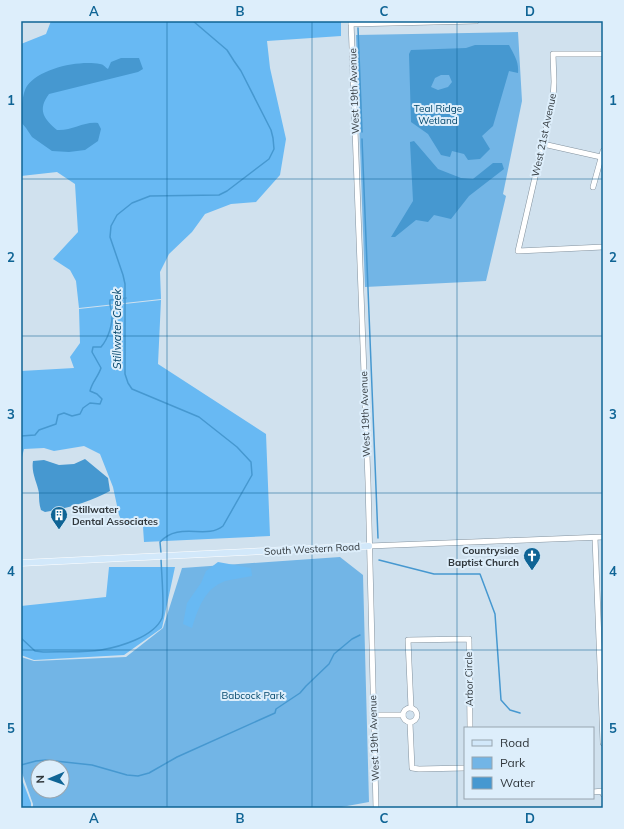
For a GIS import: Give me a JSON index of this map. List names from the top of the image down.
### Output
{
  "streets": {
    "main road": ["South Western Road"],
    "street": ["West 19th Avenue", "West 21st Avenue", "Arbor Circle"]
  },
  "crossings": [
    ["West 19th Avenue", "South Western Road"]
  ],
  "water": ["Stillwater Creek"],
  "parks": ["Teal Ridge Wetland", "Babcock Park"],
  "places": {
    "building": ["Stillwater Dental Associates"],
    "church": ["Countryside Baptist Church"]
  },
  "legend": ["Road", "Park", "Water"],
  "north": "left",
  "grid": {
    "columns": [
      "A",
      "B",
      "C",
      "D"
    ],
    "rows": [
      "1",
      "2",
      "3",
      "4",
      "5"
    ]
  }
}
